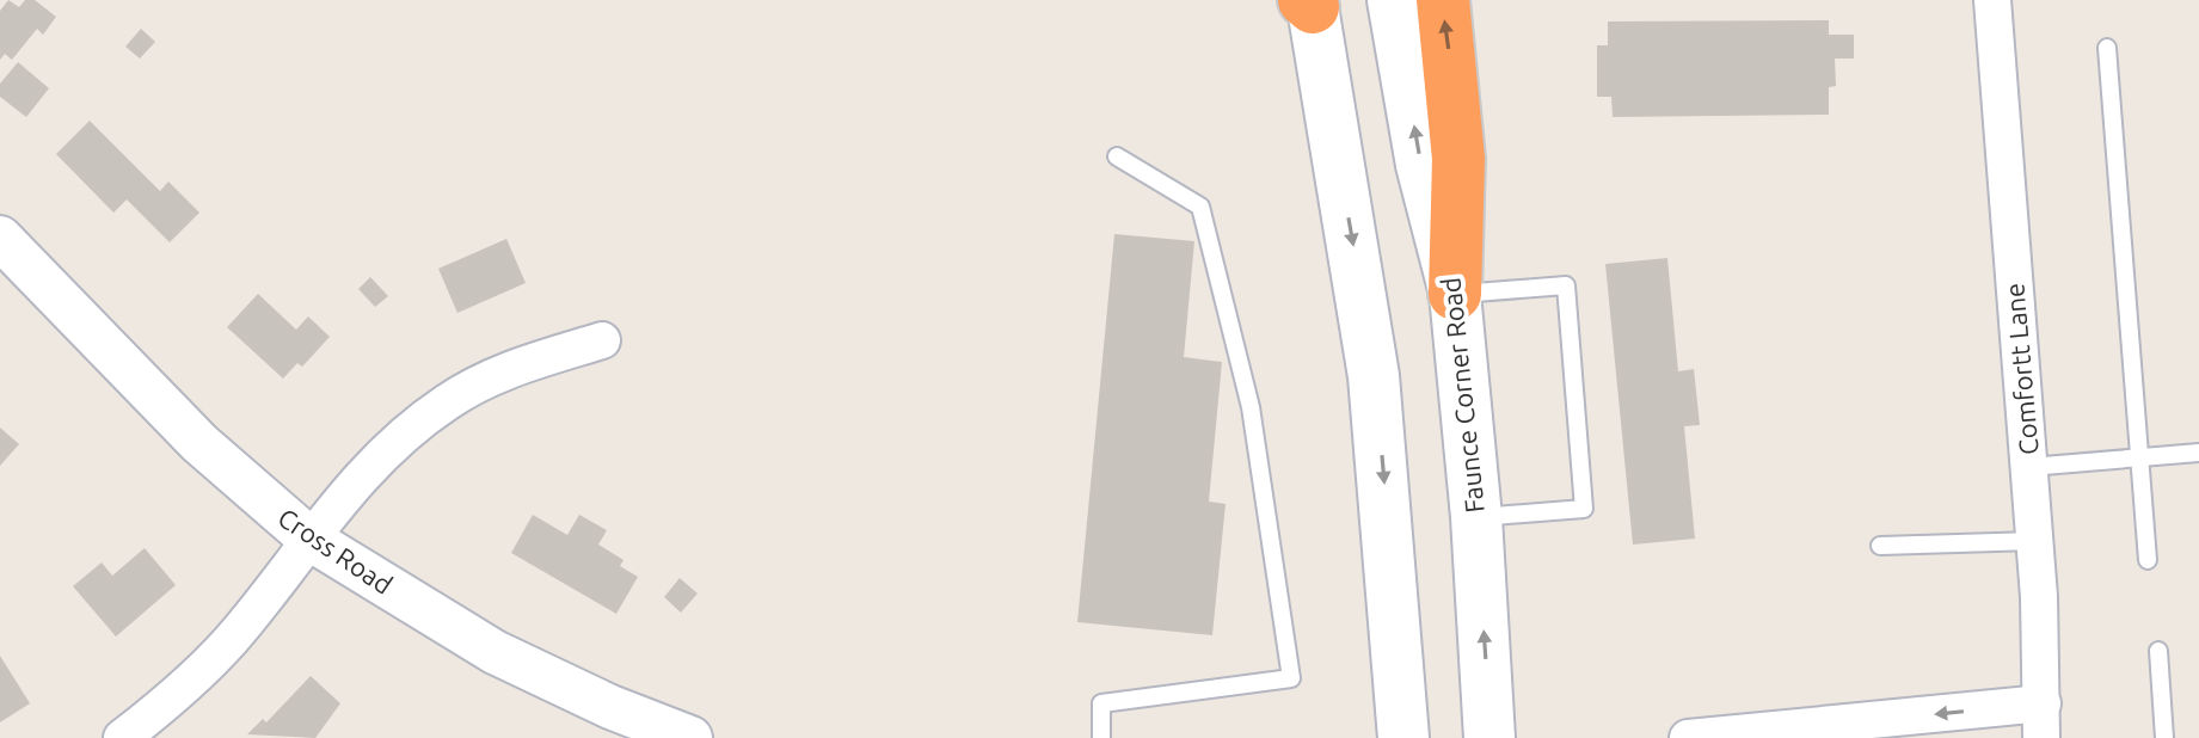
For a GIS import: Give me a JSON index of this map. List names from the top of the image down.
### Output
{
  "streets": {
    "main road": ["Faunce Corner Road"],
    "street": ["Comfortt Lane", "Cross Road"]
  }
}
